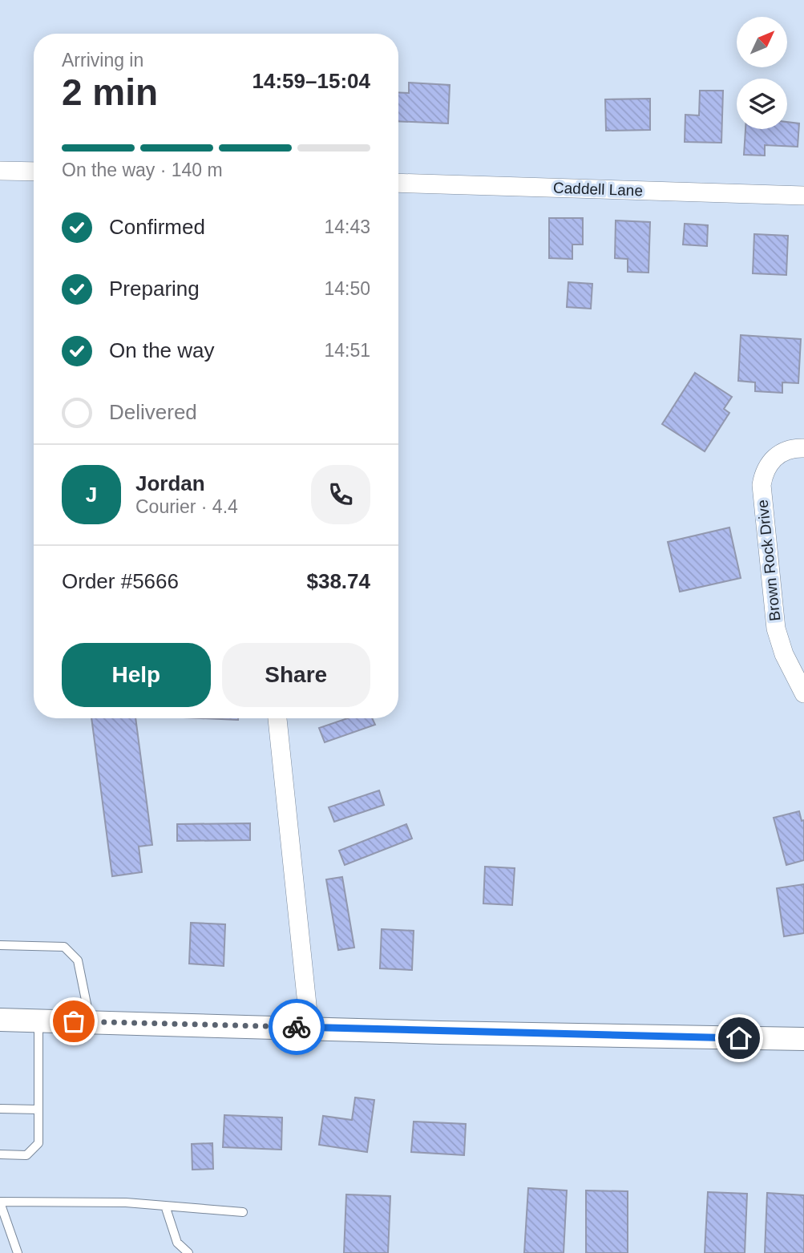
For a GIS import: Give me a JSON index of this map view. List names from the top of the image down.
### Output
{
  "streets": {
    "street": ["Caddell Lane", "Brown Rock Drive"]
  },
  "north": "top right",
  "page": {
    "heading": ["2 min", "Arriving in", "14:59–15:04"],
    "panel": [
      "Jordan",
      "Courier · 4.4",
      "Order #5666",
      "$38.74"
    ],
    "bar": "On the way · 140 m",
    "list": [
      ["Confirmed", "14:43"],
      ["Preparing", "14:50"],
      ["On the way", "14:51"],
      "Delivered"
    ],
    "round": "J",
    "buttons": ["Help", "Share"]
  }
}
